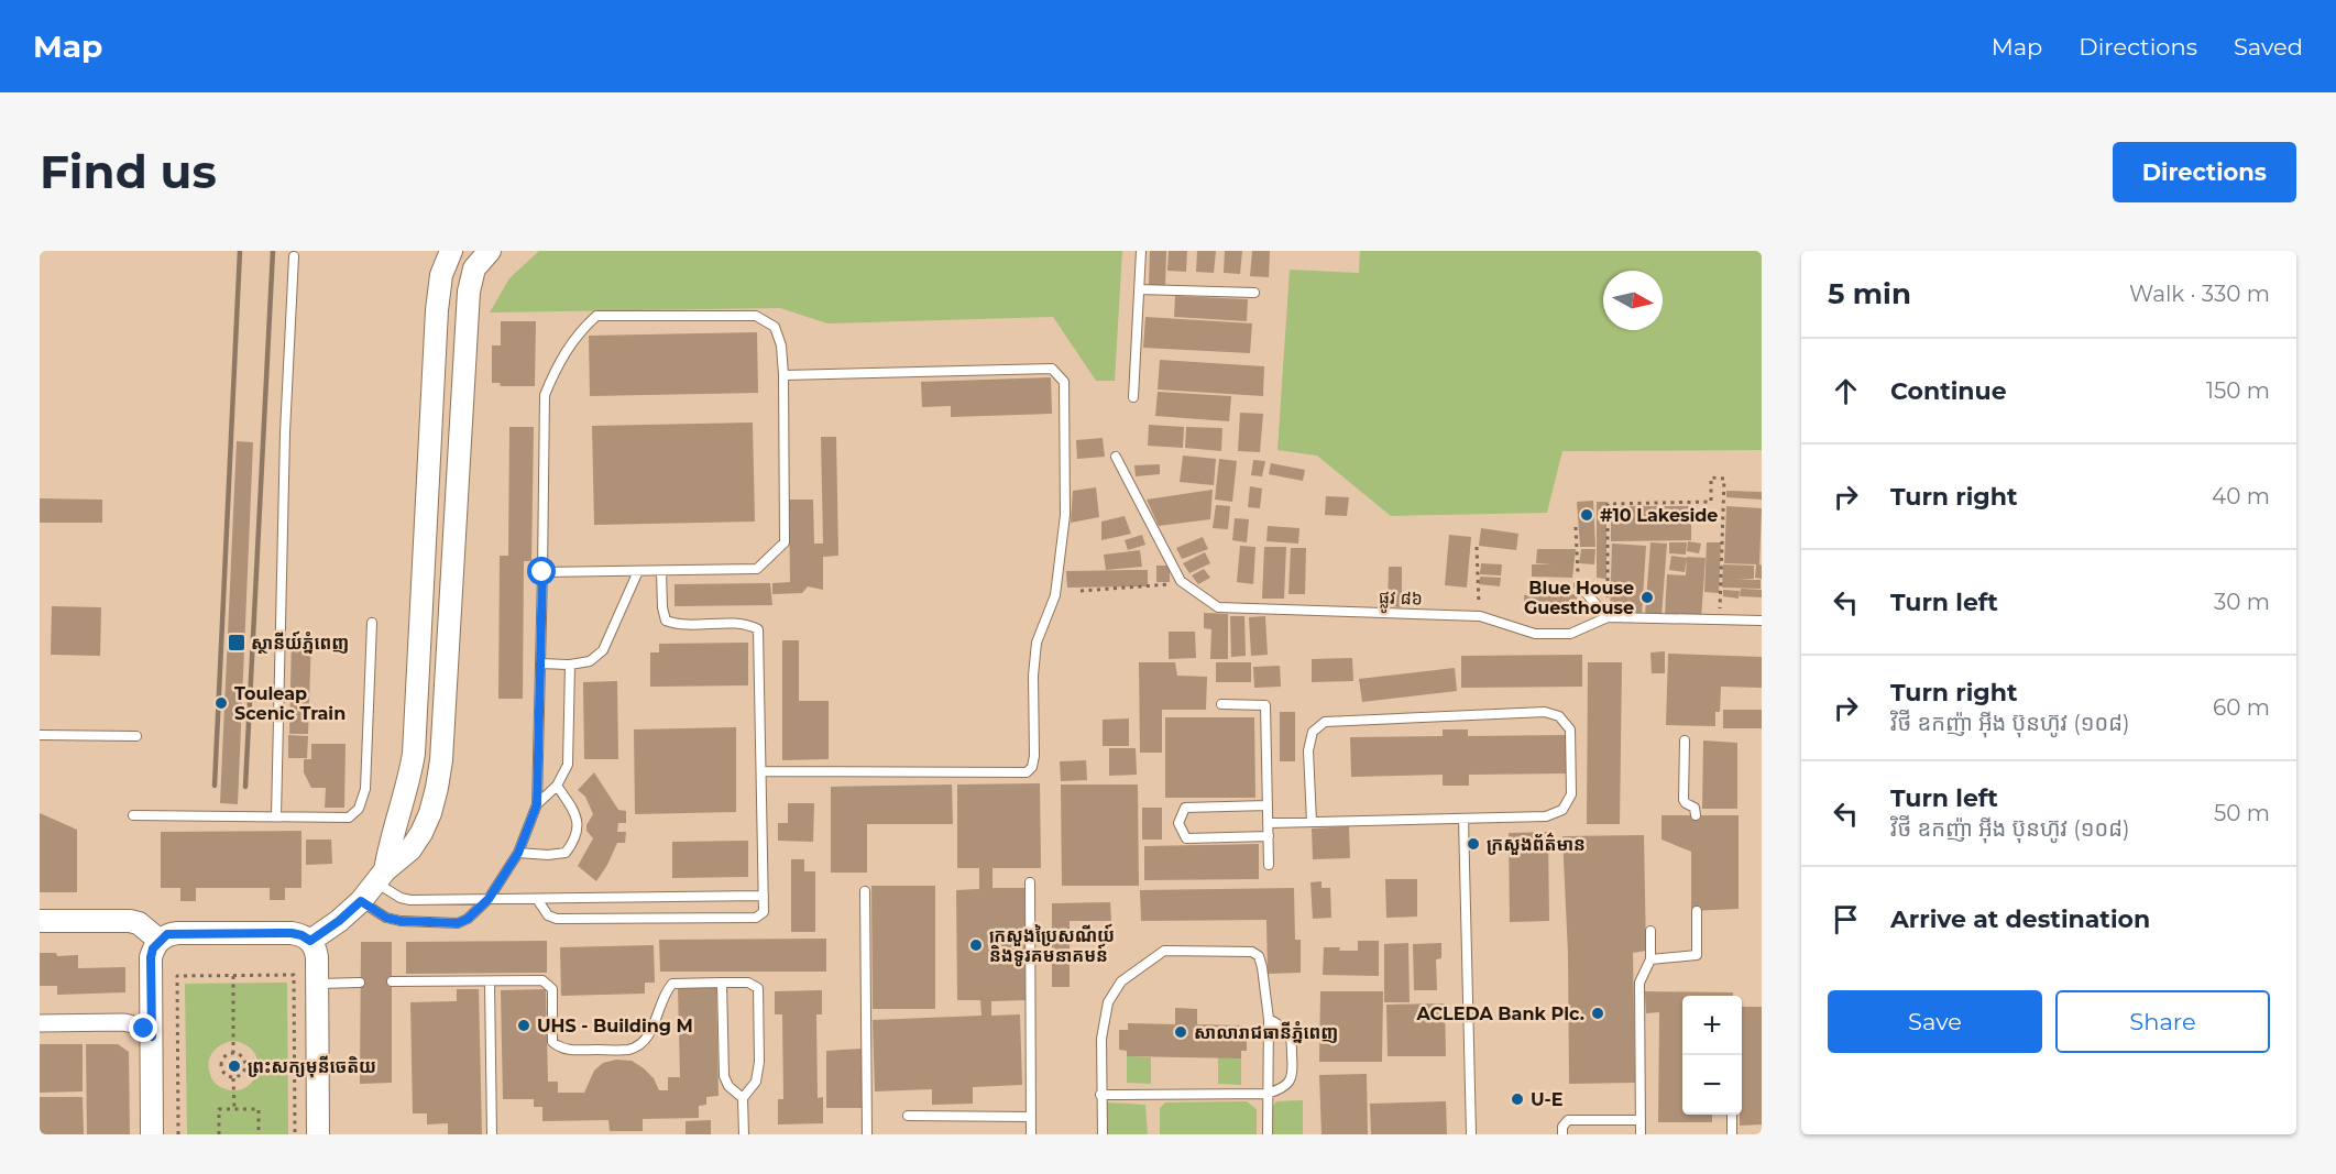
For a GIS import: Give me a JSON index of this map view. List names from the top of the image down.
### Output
{
  "streets": {
    "lane": ["ផ្លូវ ៨៦"]
  },
  "places": {
    "other": [
      "#10 Lakeside",
      "Blue House Guesthouse",
      "Touleap Scenic Train",
      "ក្រសួងព័ត៌មាន",
      "ក្រសួងប្រៃសណីយ៍ និងទូរគមនាគមន៍",
      "ACLEDA Bank Plc.",
      "UHS - Building M",
      "សាលារាជធានីភ្នំពេញ",
      "ព្រះសក្យមុនីចេតិយ",
      "U-E"
    ],
    "transit": ["ស្ថានីយ៍ភ្នំពេញ"]
  },
  "north": "right",
  "page": {
    "header": "Map",
    "nav": ["Map", "Directions", "Saved"],
    "buttons": [
      "Directions",
      ["Save", "Share"]
    ],
    "title": "Find us",
    "heading": ["5 min", "Walk · 330 m"],
    "list": [
      ["Continue", "150 m"],
      ["Turn right", "40 m"],
      ["Turn left", "30 m"],
      ["Turn right", "វិថី ឧកញ៉ា អ៊ីង ប៊ុនហ៊ូវ (១០៨)", "60 m"],
      ["Turn left", "វិថី ឧកញ៉ា អ៊ីង ប៊ុនហ៊ូវ (១០៨)", "50 m"],
      "Arrive at destination"
    ],
    "map_buttons": ["+", "−"]
  }
}
